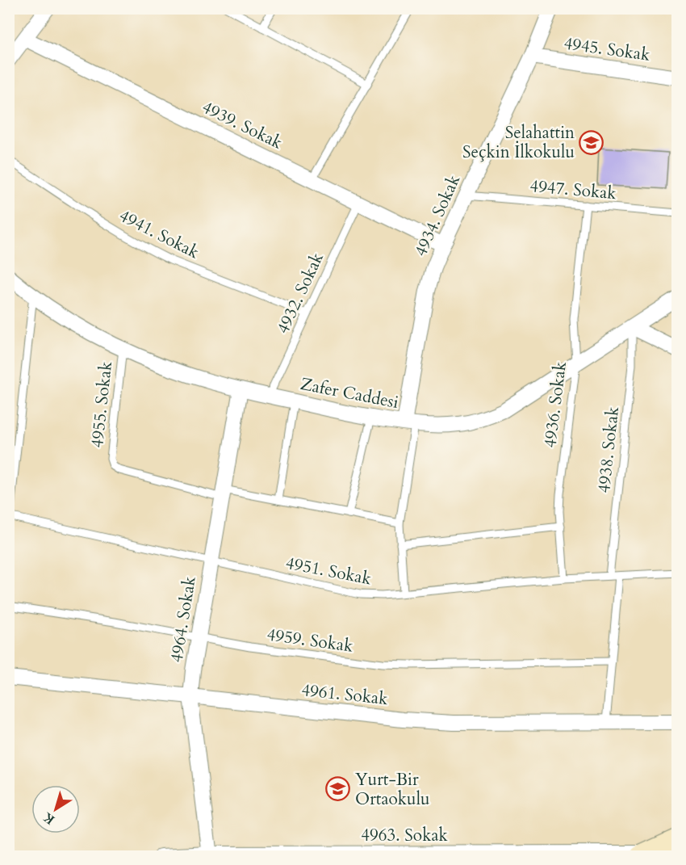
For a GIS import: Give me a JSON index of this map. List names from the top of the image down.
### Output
{
  "streets": {
    "street": [
      "4945. Sokak",
      "4939. Sokak",
      "4934. Sokak",
      "Zafer Caddesi",
      "4964. Sokak",
      "4961. Sokak",
      "4963. Sokak"
    ],
    "lane": [
      "4947. Sokak",
      "4941. Sokak",
      "4932. Sokak",
      "4955. Sokak",
      "4936. Sokak",
      "4938. Sokak",
      "4951. Sokak",
      "4959. Sokak"
    ]
  },
  "crossings": [
    ["4945. Sokak", "4934. Sokak"],
    ["4939. Sokak", "4934. Sokak"],
    ["4939. Sokak", "4932. Sokak"],
    ["4947. Sokak", "4934. Sokak"],
    ["4947. Sokak", "4936. Sokak"],
    ["4934. Sokak", "Zafer Caddesi"],
    ["4934. Sokak", "4955. Sokak"],
    ["4934. Sokak", "4951. Sokak"],
    ["4941. Sokak", "4932. Sokak"],
    ["4932. Sokak", "Zafer Caddesi"],
    ["Zafer Caddesi", "4955. Sokak"],
    ["Zafer Caddesi", "4936. Sokak"],
    ["Zafer Caddesi", "4938. Sokak"],
    ["Zafer Caddesi", "4964. Sokak"],
    ["4955. Sokak", "4964. Sokak"],
    ["4936. Sokak", "4951. Sokak"],
    ["4938. Sokak", "4951. Sokak"],
    ["4951. Sokak", "4964. Sokak"],
    ["4964. Sokak", "4959. Sokak"],
    ["4964. Sokak", "4961. Sokak"],
    ["4964. Sokak", "4963. Sokak"]
  ],
  "places": {
    "school or university": ["Selahattin Seçkin İlkokulu", "Yurt-Bir Ortaokulu"]
  },
  "north": "bottom left"
}
